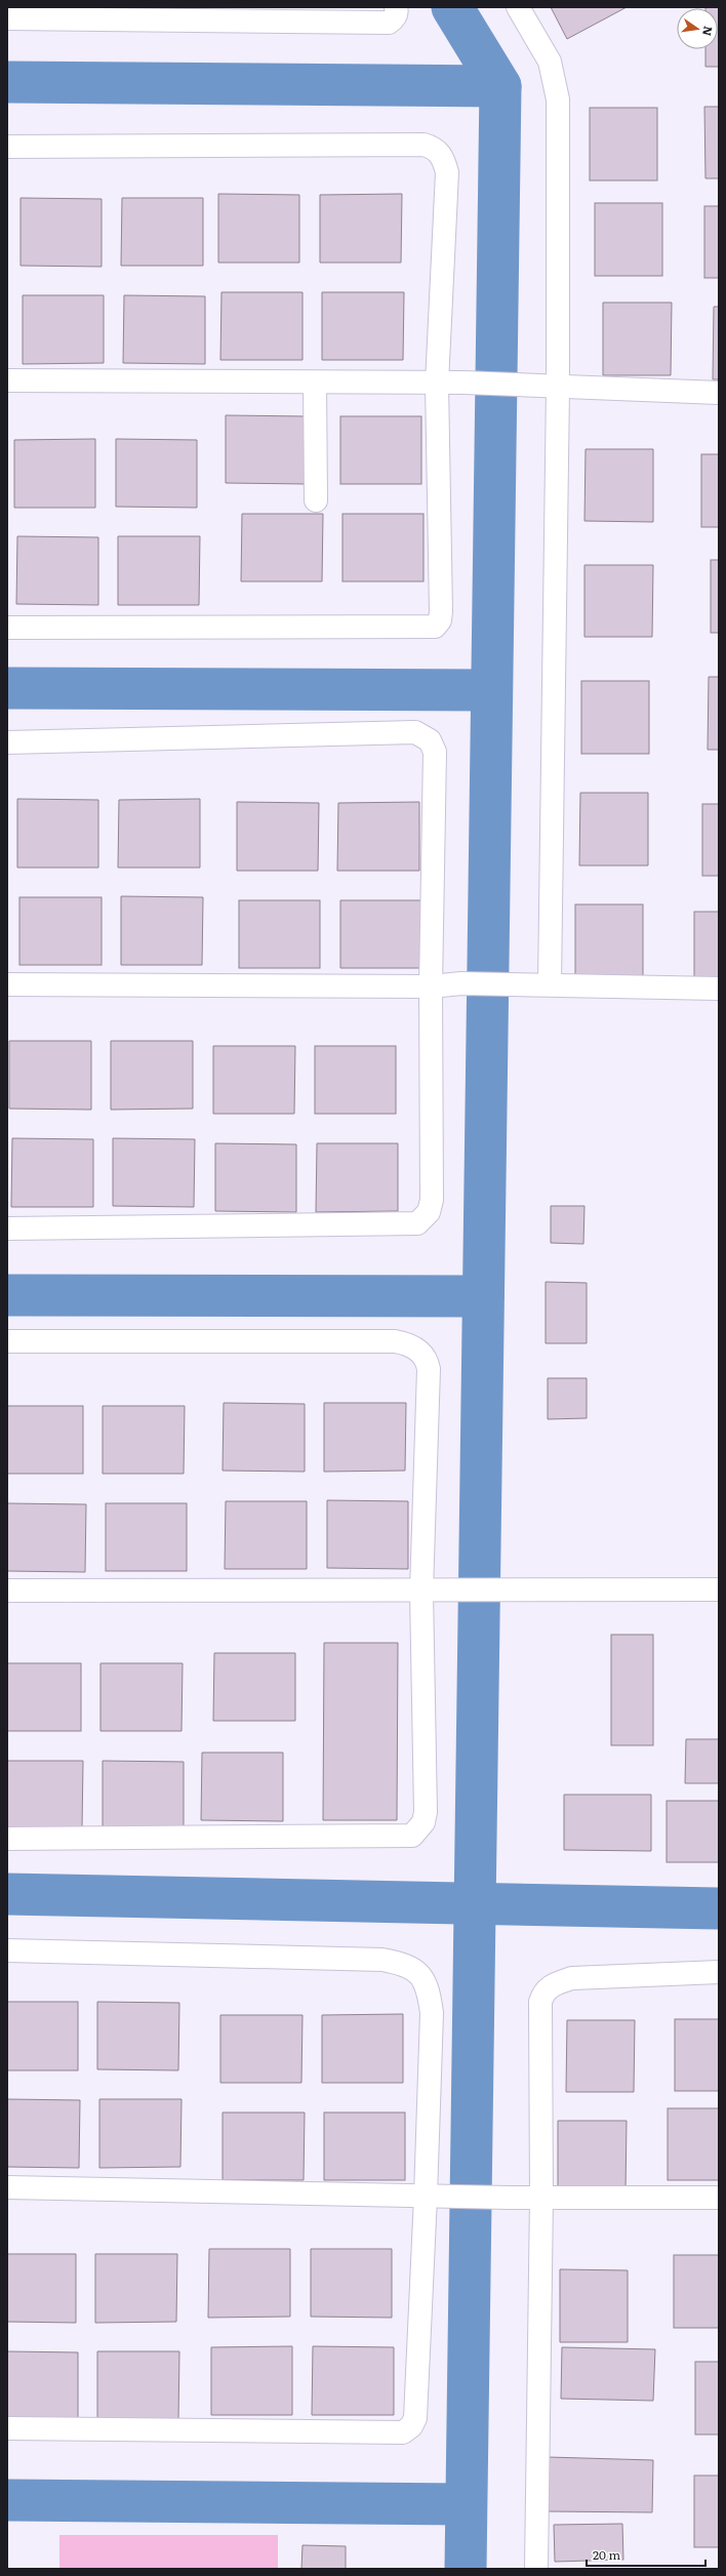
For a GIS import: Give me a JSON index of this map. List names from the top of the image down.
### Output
{
  "scale_bar": "20 m",
  "north": "right"
}
